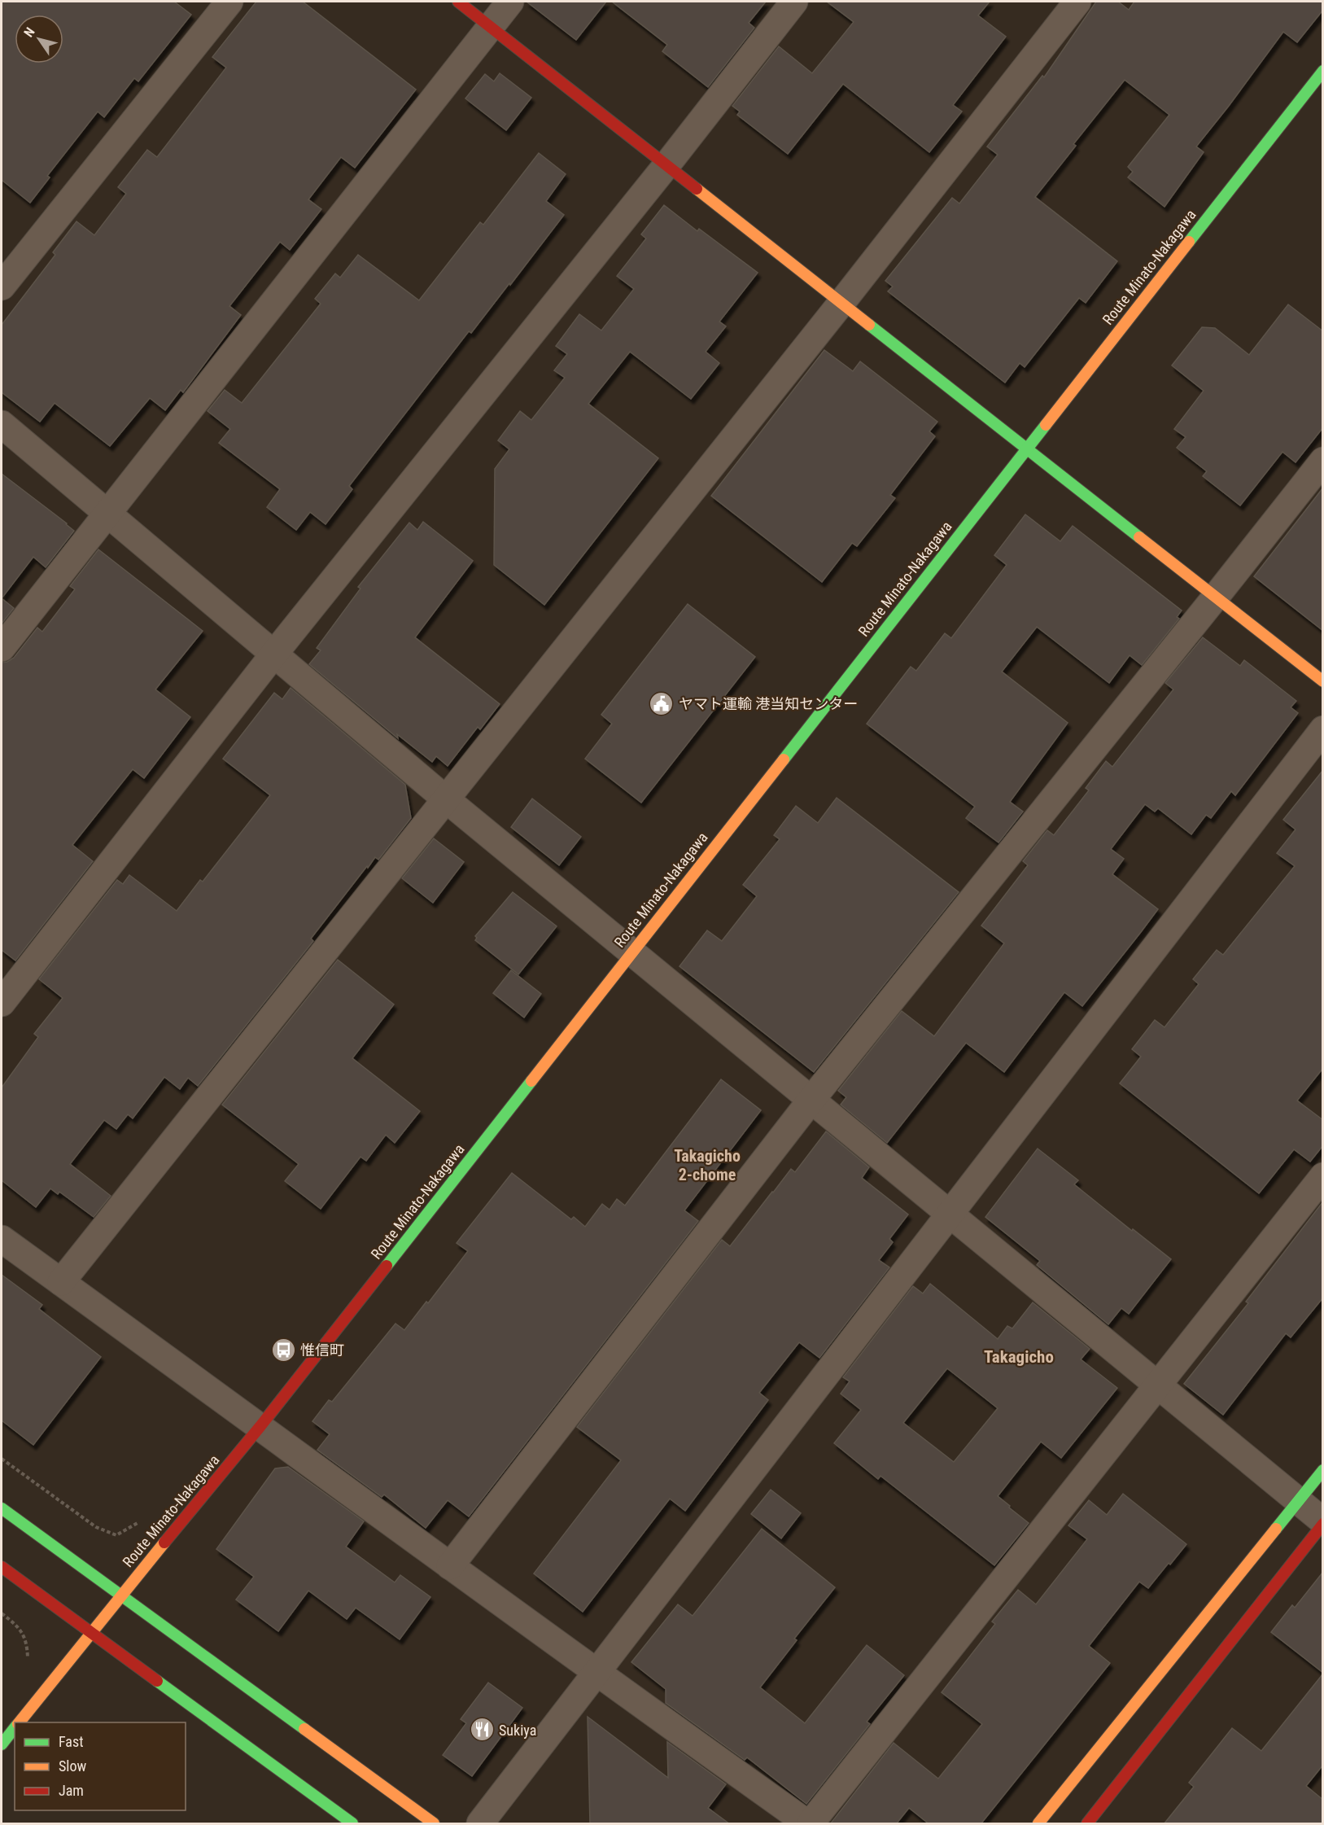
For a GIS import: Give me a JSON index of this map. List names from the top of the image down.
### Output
{
  "streets": {
    "street": ["Route Minato-Nakagawa"]
  },
  "districts": ["Takagicho 2-chome", "Takagicho"],
  "places": {
    "public building": ["ヤマト運輸 港当知センター"],
    "bus stop": ["惟信町"],
    "restaurant": ["Sukiya"]
  },
  "legend": ["Fast", "Slow", "Jam"],
  "north": "top left"
}
